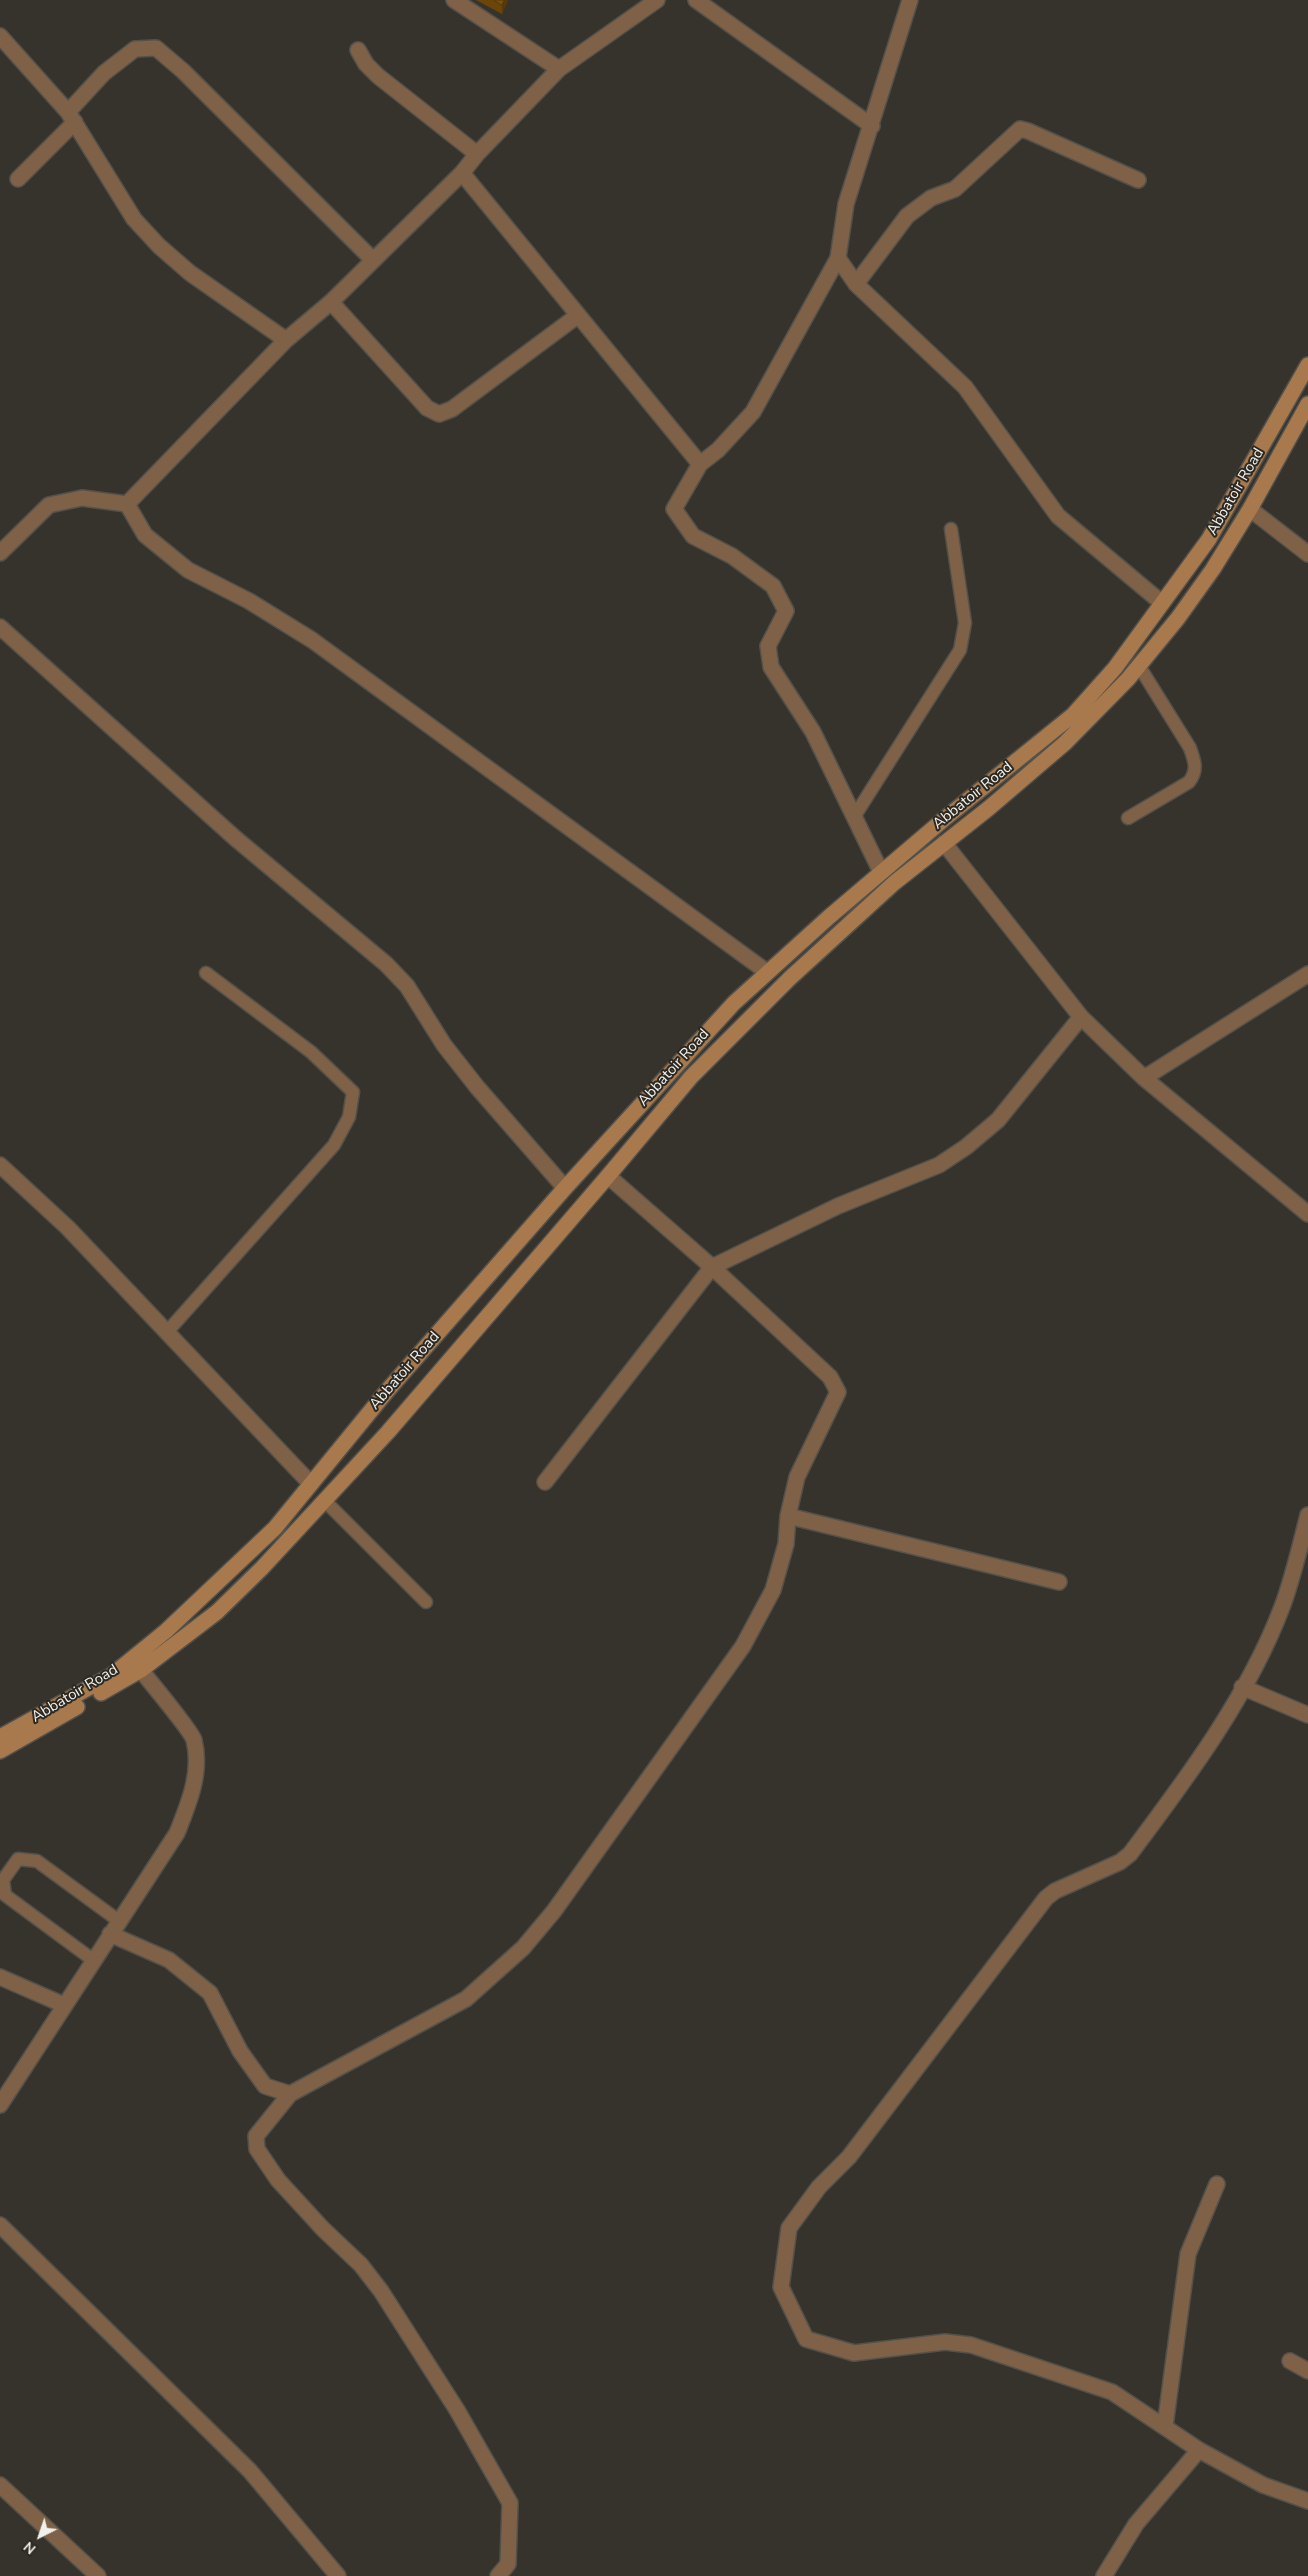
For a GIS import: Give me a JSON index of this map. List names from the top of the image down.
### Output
{
  "streets": {
    "street": ["Abbatoir Road"]
  },
  "north": "bottom left"
}
